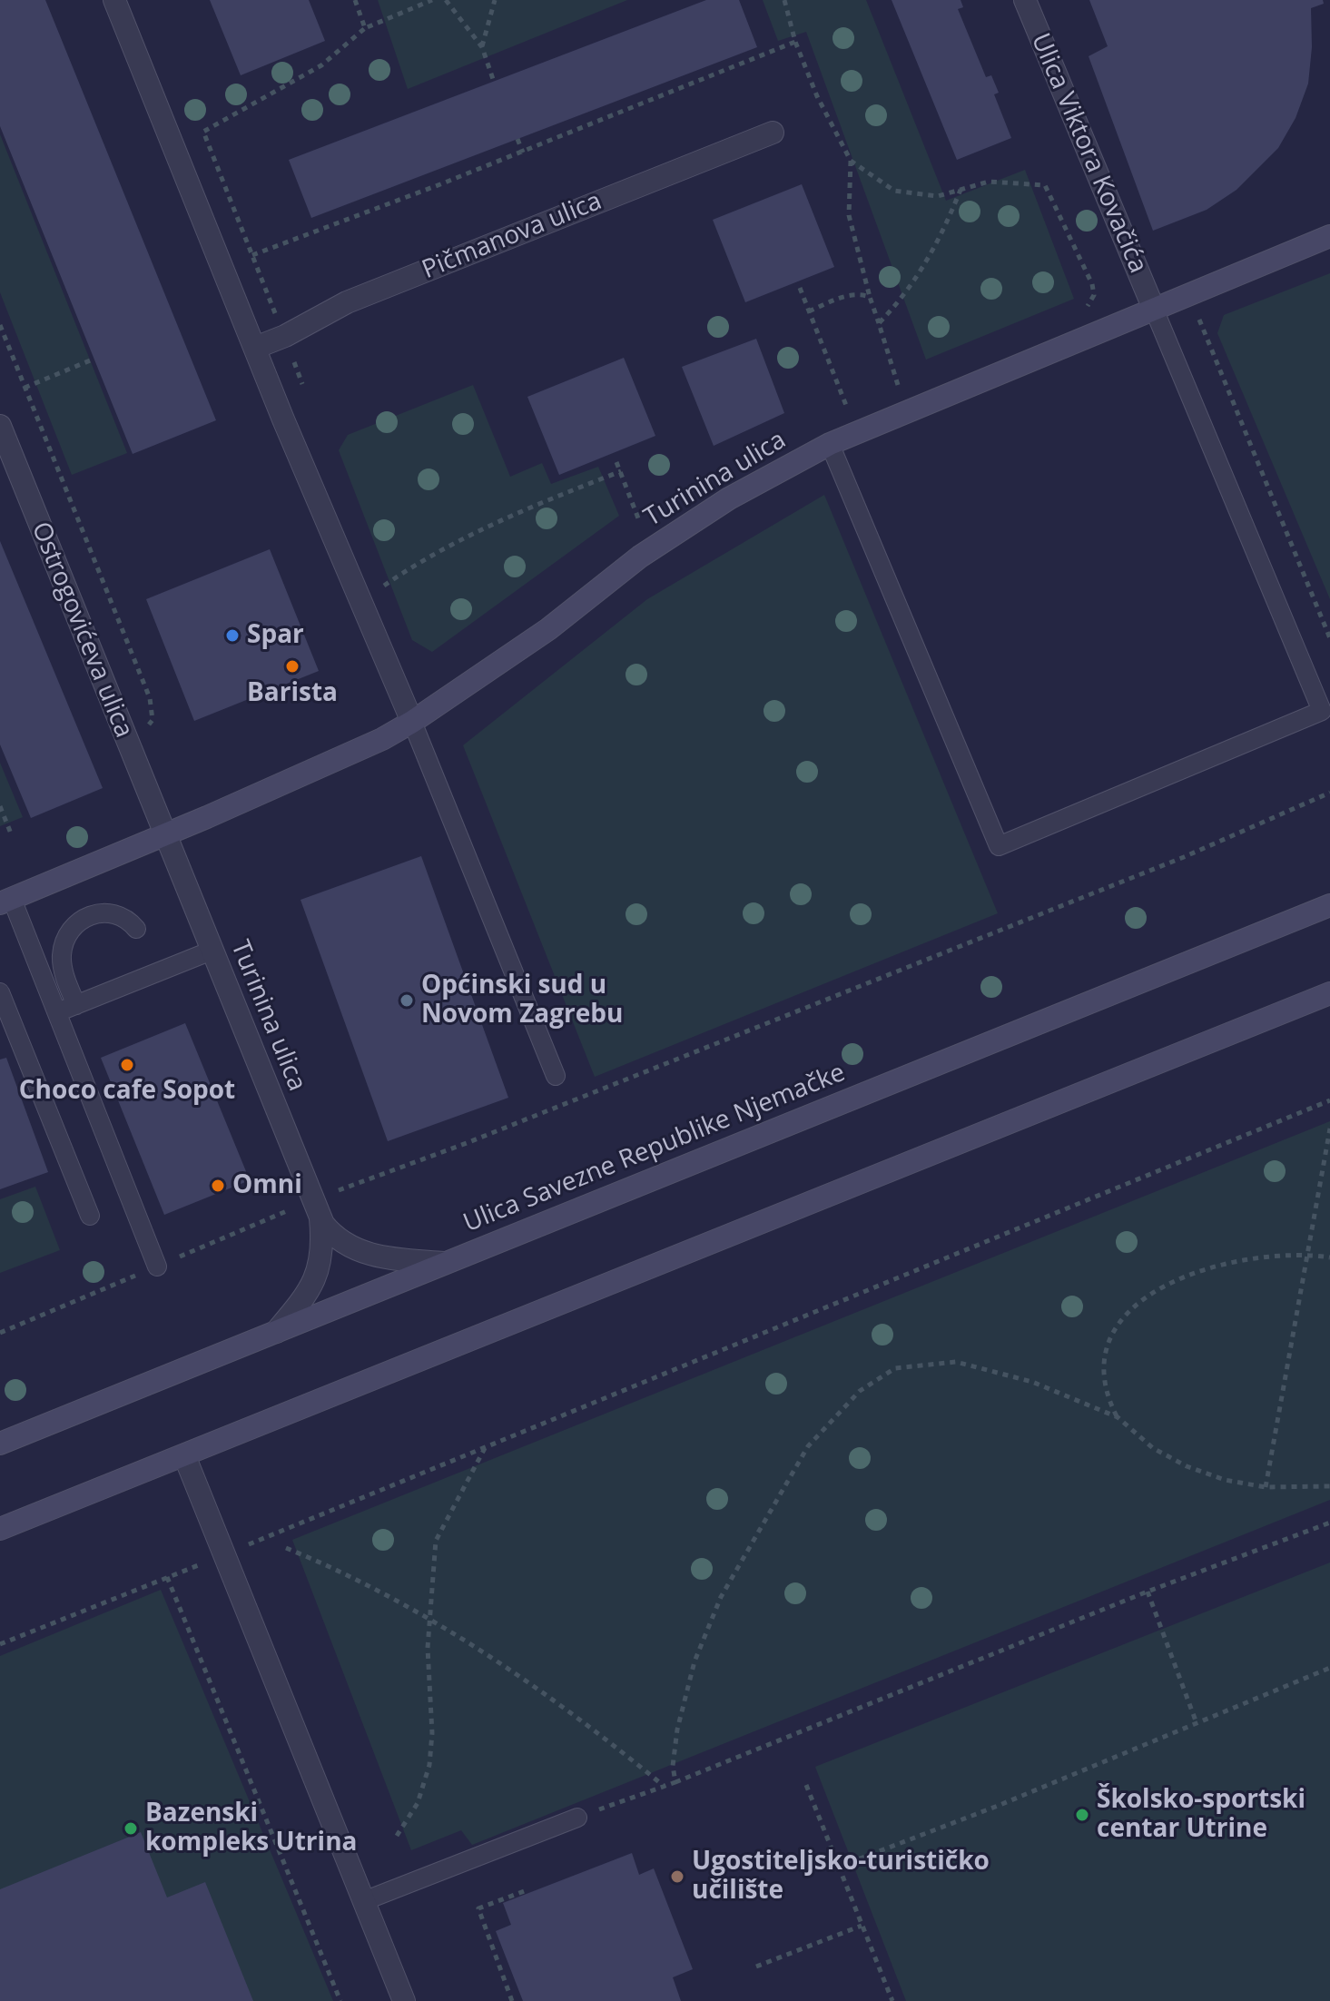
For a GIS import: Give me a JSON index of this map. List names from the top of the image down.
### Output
{
  "streets": {
    "main road": ["Turinina ulica", "Ulica Savezne Republike Njemačke"],
    "street": ["Ulica Viktora Kovačića", "Pičmanova ulica", "Ostrogovićeva ulica"]
  },
  "crossings": [
    ["Ulica Viktora Kovačića", "Turinina ulica"],
    ["Turinina ulica", "Ostrogovićeva ulica"],
    ["Turinina ulica", "Ulica Savezne Republike Njemačke"]
  ],
  "places": [
    "Spar",
    "Barista",
    "Općinski sud u Novom Zagrebu",
    "Choco cafe Sopot",
    "Omni",
    "Školsko-sportski centar Utrine",
    "Bazenski kompleks Utrina",
    "Ugostiteljsko-turističko učilište"
  ]
}
